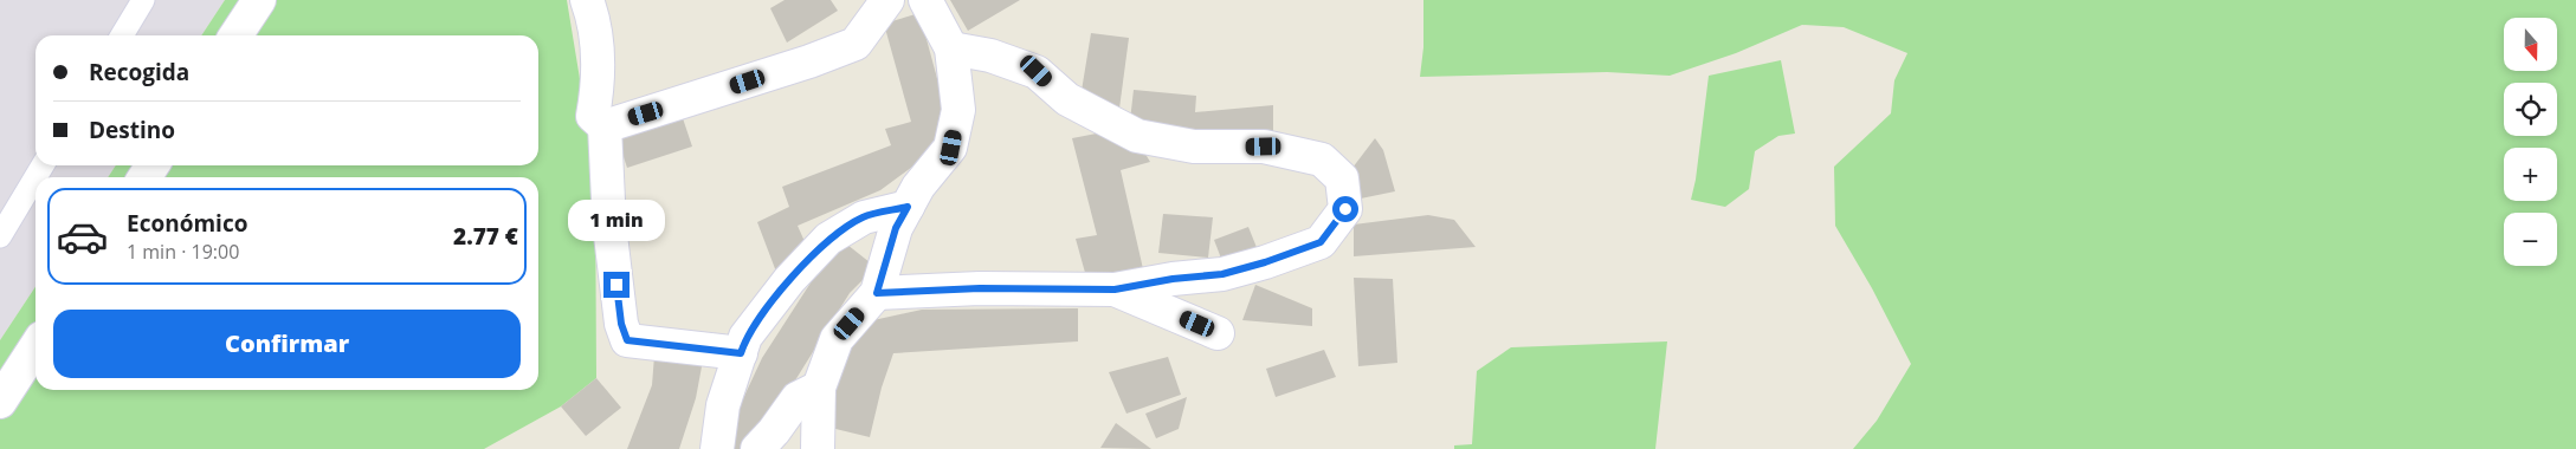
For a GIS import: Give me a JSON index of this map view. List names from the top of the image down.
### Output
{
  "north": "bottom",
  "page": {
    "map_buttons": ["+", "−"],
    "banner": ["Recogida", "Destino"],
    "list": [
      {
        "name": "Económico",
        "note": "1 min · 19:00",
        "value": "2.77 €"
      }
    ],
    "bubble": "1 min",
    "buttons": "Confirmar"
  }
}
